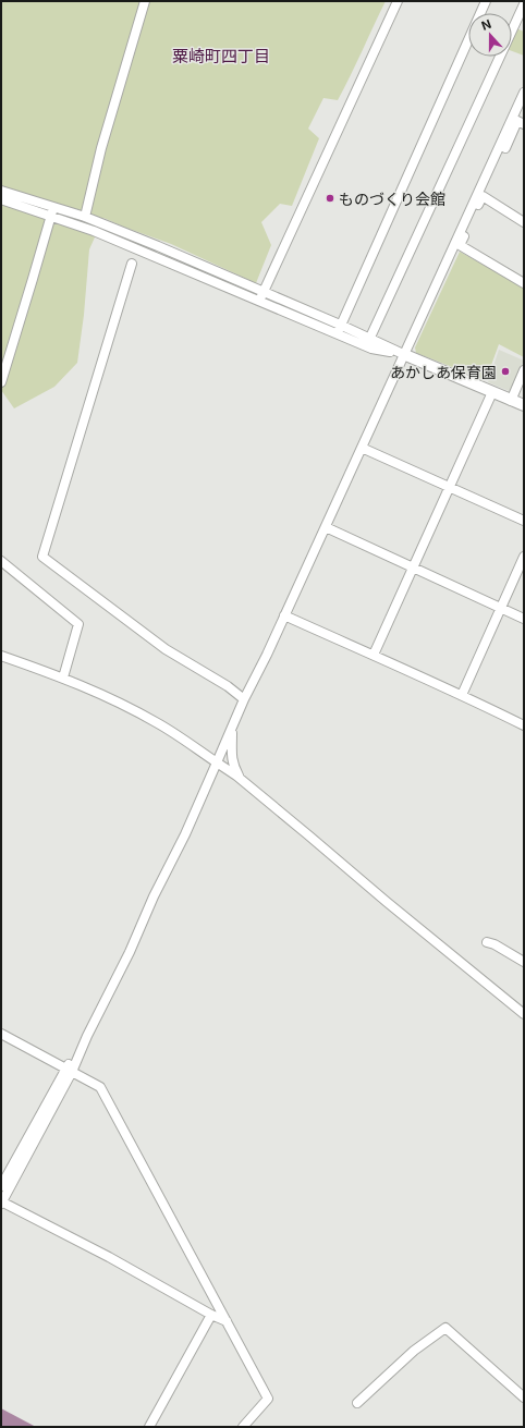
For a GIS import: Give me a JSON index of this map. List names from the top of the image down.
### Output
{
  "districts": ["粟崎町四丁目"],
  "places": ["ものづくり会館", "あかしあ保育園"],
  "north": "top"
}
